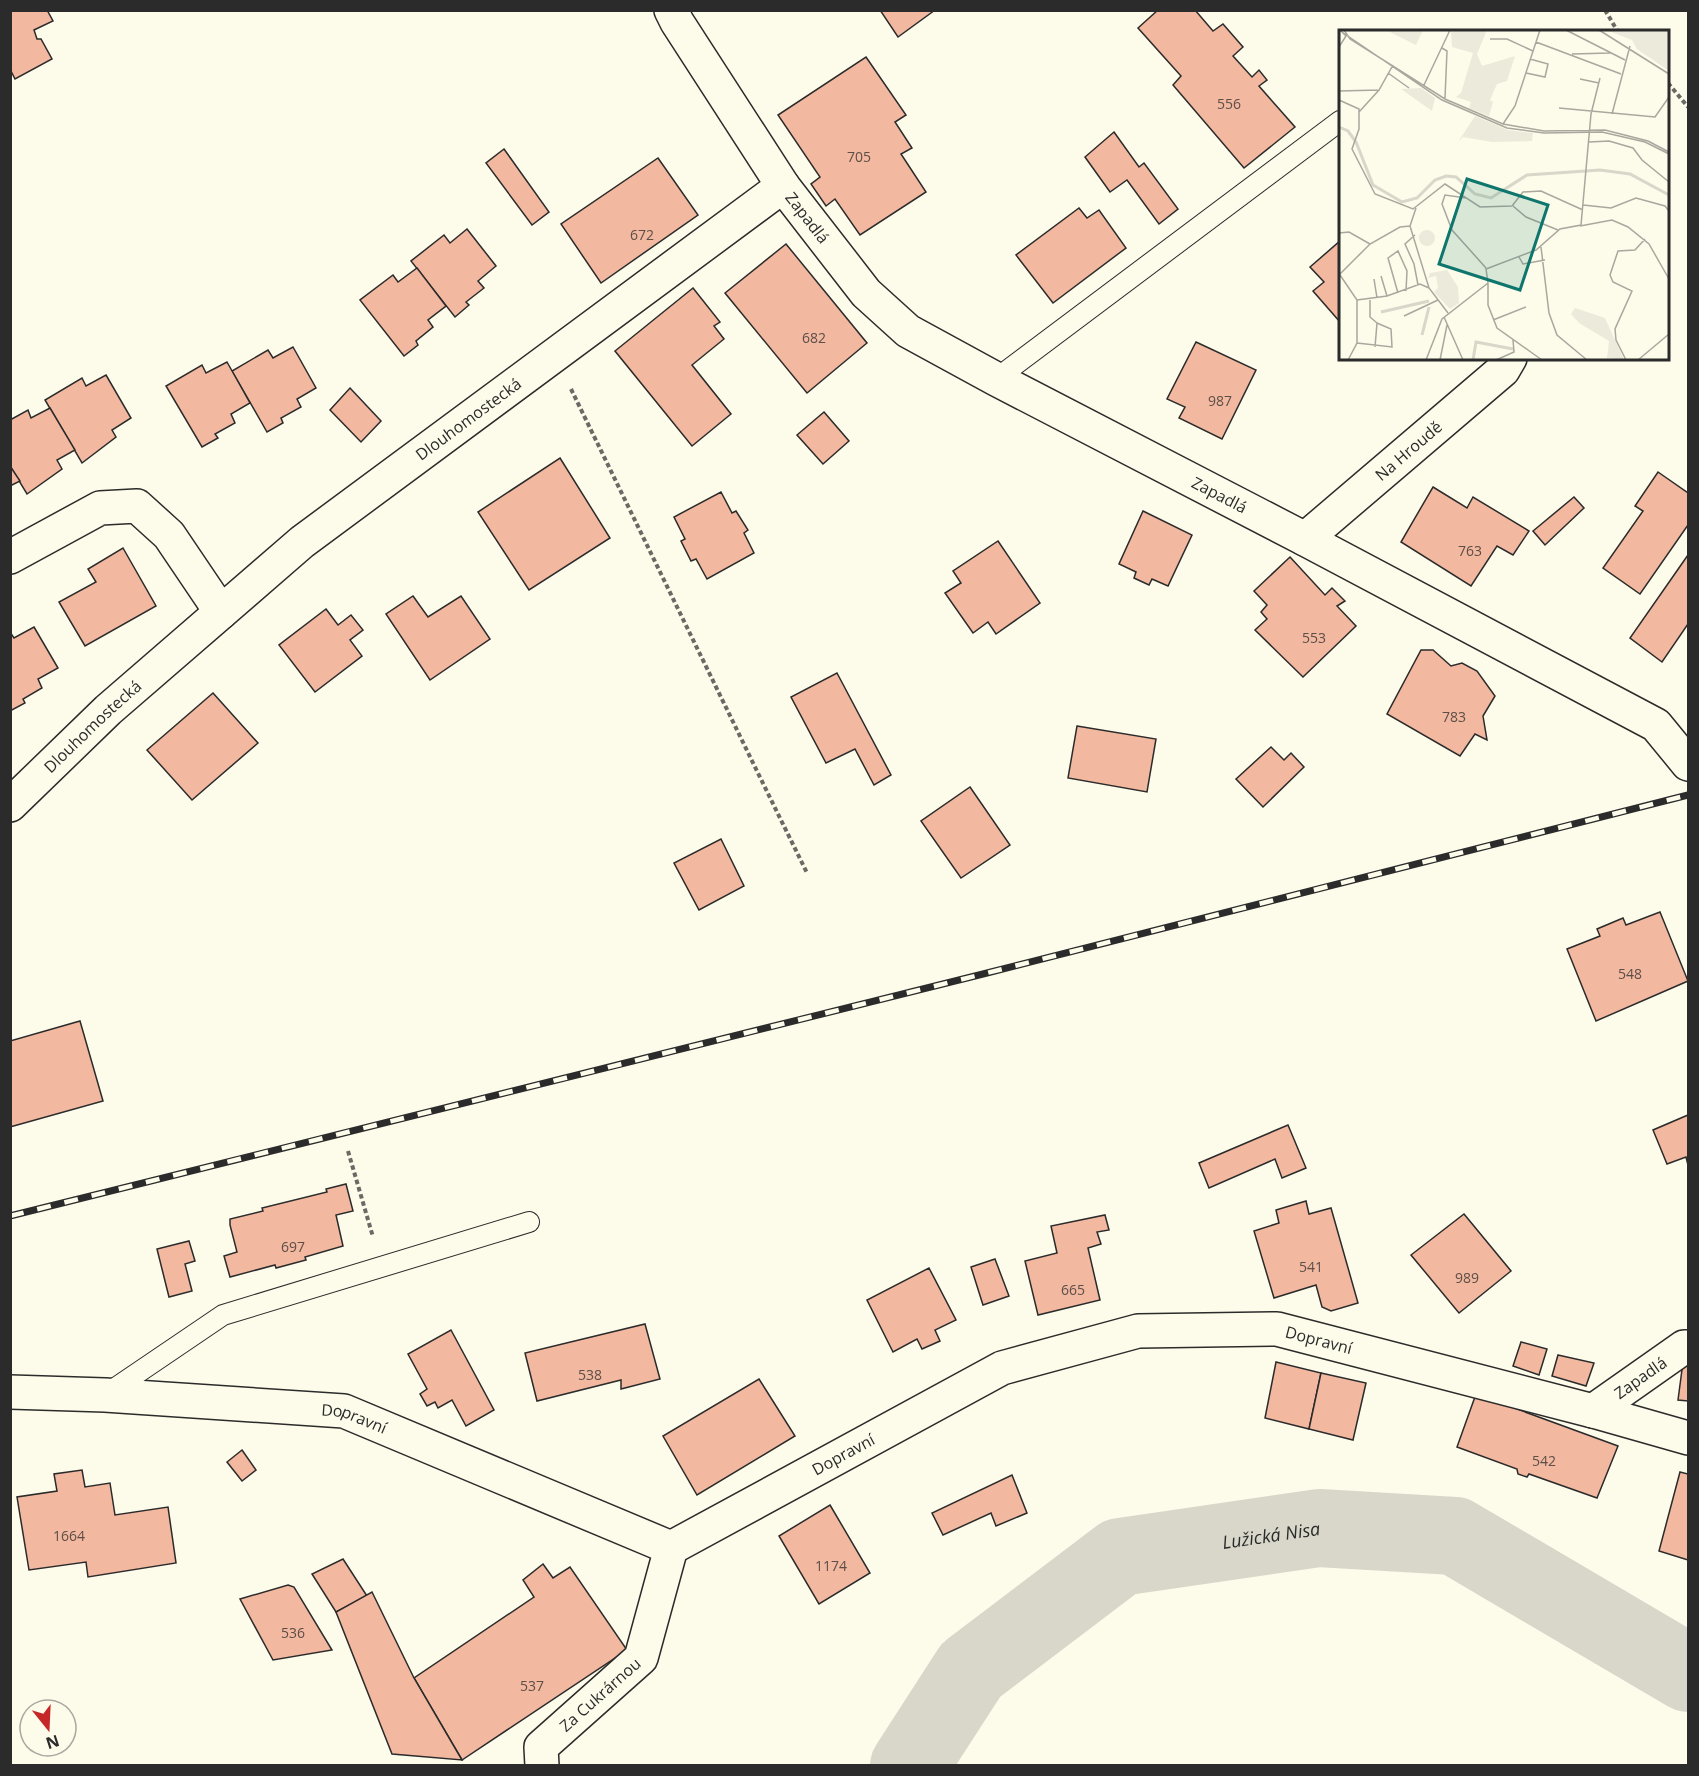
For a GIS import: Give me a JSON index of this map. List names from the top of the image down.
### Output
{
  "streets": {
    "street": [
      "Zapadlá",
      "Dlouhomostecká",
      "Na Hroudě",
      "Dopravní",
      "Za Cukrárnou"
    ]
  },
  "crossings": [
    ["Zapadlá", "Dlouhomostecká"],
    ["Zapadlá", "Na Hroudě"],
    ["Zapadlá", "Dopravní"],
    ["Dopravní", "Za Cukrárnou"]
  ],
  "water": ["Lužická Nisa"],
  "house_numbers": [
    "556",
    "705",
    "672",
    "682",
    "987",
    "763",
    "553",
    "783",
    "548",
    "697",
    "541",
    "989",
    "665",
    "538",
    "542",
    "1664",
    "1174",
    "536",
    "537"
  ],
  "north": "bottom"
}
